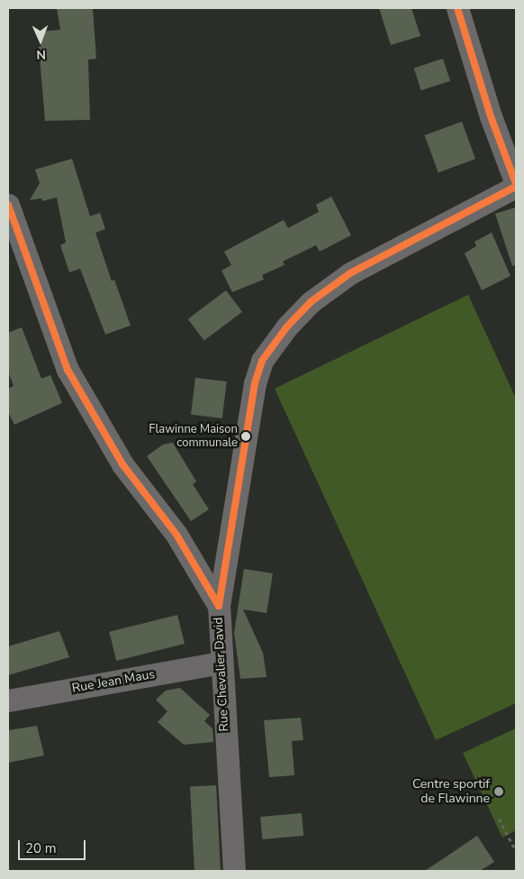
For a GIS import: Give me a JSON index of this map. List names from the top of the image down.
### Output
{
  "streets": {
    "street": ["Rue Chevalier David", "Rue Jean Maus"]
  },
  "crossings": [
    ["Rue Chevalier David", "Rue Jean Maus"]
  ],
  "places": ["Flawinne Maison communale", "Centre sportif de Flawinne"],
  "scale_bar": "20 m",
  "north": "bottom"
}
